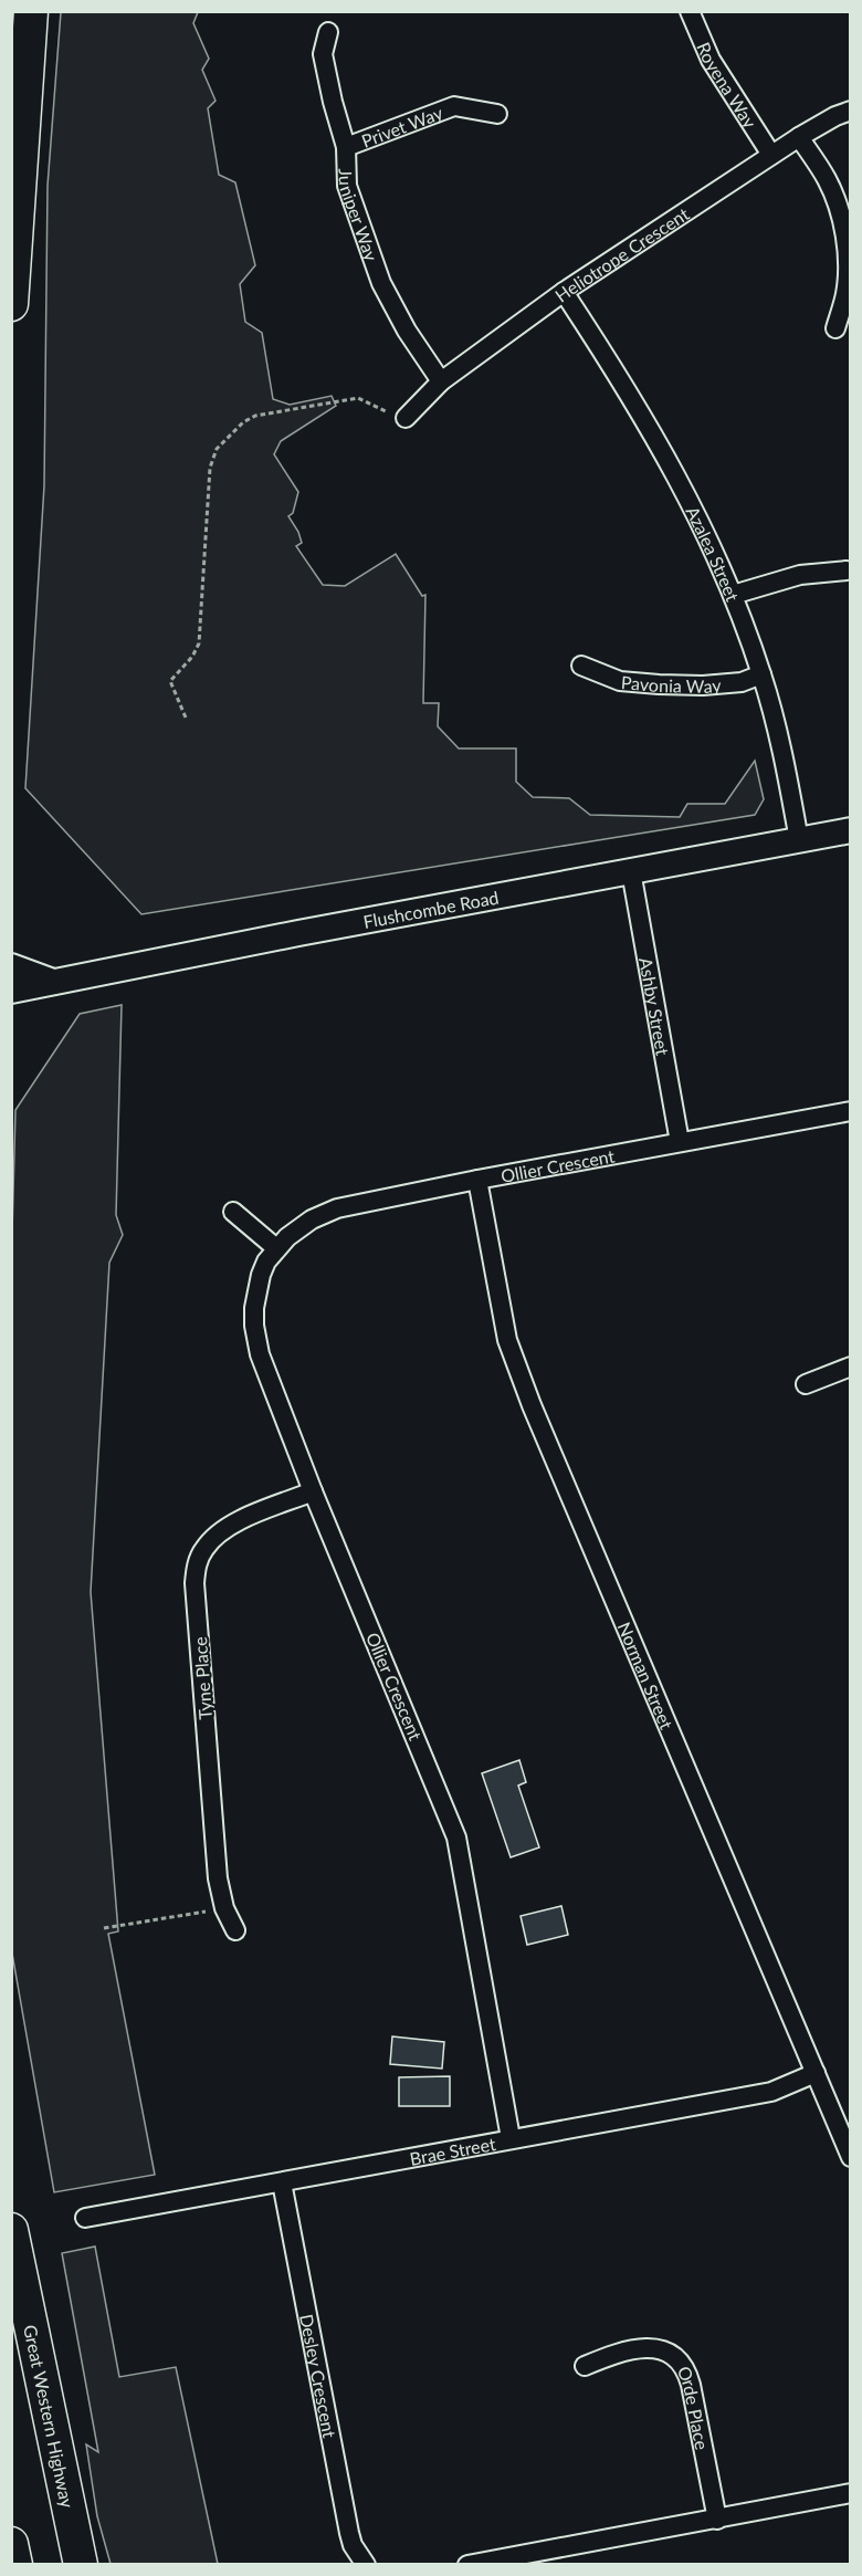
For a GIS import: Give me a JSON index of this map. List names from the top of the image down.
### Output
{
  "streets": {
    "highway": ["Great Western Highway"],
    "street": [
      "Royena Way",
      "Privet Way",
      "Juniper Way",
      "Heliotrope Crescent",
      "Azalea Street",
      "Pavonia Way",
      "Flushcombe Road",
      "Ashby Street",
      "Ollier Crescent",
      "Norman Street",
      "Tyne Place",
      "Brae Street",
      "Desley Crescent",
      "Orde Place"
    ]
  },
  "crossings": [
    ["Royena Way", "Heliotrope Crescent"],
    ["Privet Way", "Juniper Way"],
    ["Juniper Way", "Heliotrope Crescent"],
    ["Heliotrope Crescent", "Azalea Street"],
    ["Azalea Street", "Pavonia Way"],
    ["Azalea Street", "Flushcombe Road"],
    ["Flushcombe Road", "Ashby Street"],
    ["Ashby Street", "Ollier Crescent"],
    ["Ollier Crescent", "Norman Street"],
    ["Ollier Crescent", "Tyne Place"],
    ["Ollier Crescent", "Brae Street"],
    ["Norman Street", "Brae Street"],
    ["Brae Street", "Desley Crescent"]
  ]
}
